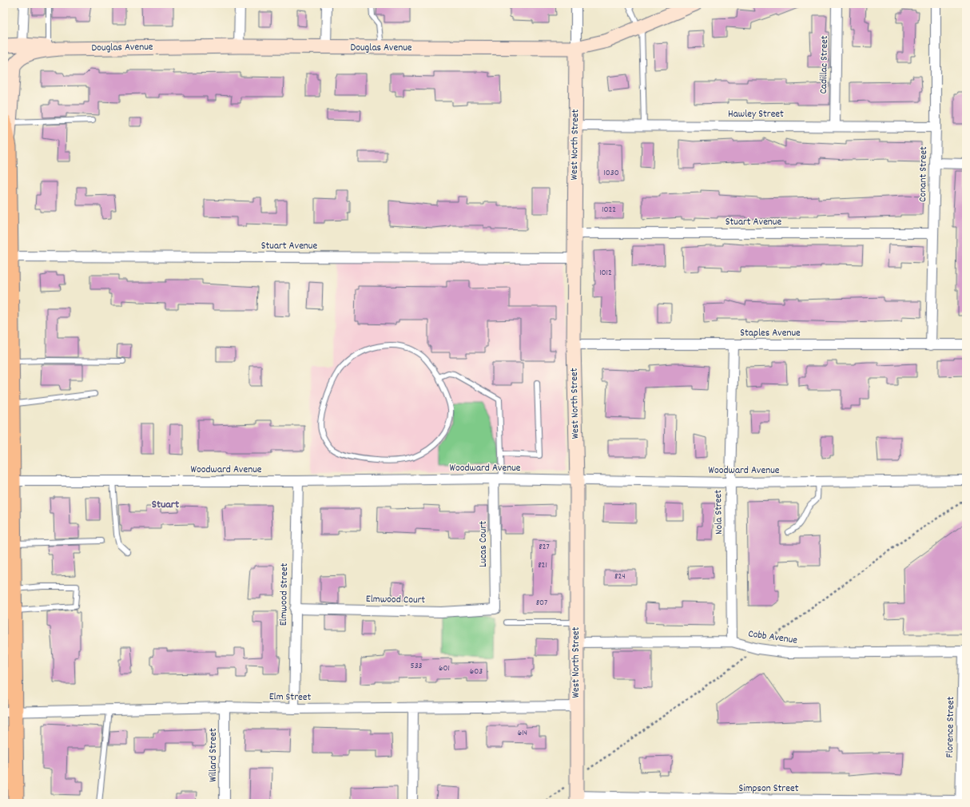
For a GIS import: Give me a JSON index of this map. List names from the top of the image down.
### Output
{
  "streets": {
    "street": [
      "Douglas Avenue",
      "Cadillac Street",
      "Hawley Street",
      "West North Street",
      "Conant Street",
      "Stuart Avenue",
      "Staples Avenue",
      "Woodward Avenue",
      "Nola Street",
      "Lucas Court",
      "Elmwood Street",
      "Elmwood Court",
      "Cobb Avenue",
      "Elm Street",
      "Florence Street",
      "Willard Street",
      "Simpson Street"
    ]
  },
  "crossings": [
    ["Douglas Avenue", "West North Street"],
    ["Cadillac Street", "Hawley Street"],
    ["Hawley Street", "West North Street"],
    ["Hawley Street", "Conant Street"],
    ["West North Street", "Stuart Avenue"],
    ["West North Street", "Staples Avenue"],
    ["West North Street", "Woodward Avenue"],
    ["West North Street", "Cobb Avenue"],
    ["West North Street", "Elm Street"],
    ["West North Street", "Simpson Street"],
    ["Conant Street", "Stuart Avenue"],
    ["Conant Street", "Staples Avenue"],
    ["Staples Avenue", "Nola Street"],
    ["Woodward Avenue", "Nola Street"],
    ["Woodward Avenue", "Lucas Court"],
    ["Woodward Avenue", "Elmwood Street"],
    ["Nola Street", "Cobb Avenue"],
    ["Lucas Court", "Elmwood Court"],
    ["Elmwood Street", "Elmwood Court"],
    ["Elmwood Street", "Elm Street"],
    ["Cobb Avenue", "Florence Street"],
    ["Elm Street", "Willard Street"],
    ["Florence Street", "Simpson Street"]
  ],
  "districts": ["Stuart"],
  "house_numbers": [
    "1030",
    "1022",
    "1012",
    "827",
    "821",
    "824",
    "807",
    "533",
    "601",
    "603",
    "614"
  ]
}
